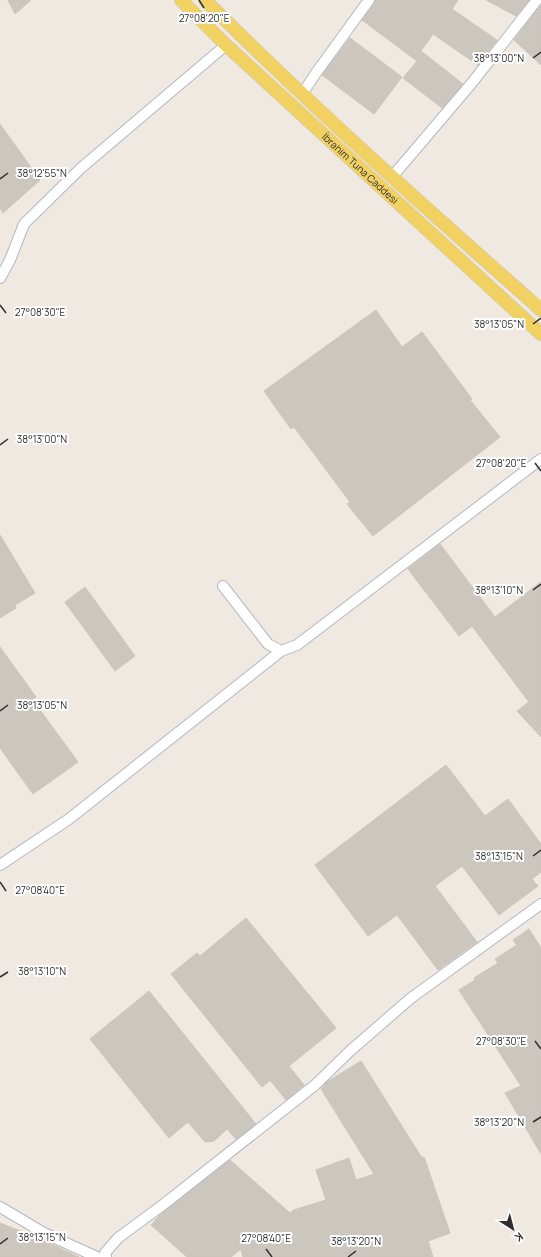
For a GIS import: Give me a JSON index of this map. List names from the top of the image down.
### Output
{
  "streets": {
    "main road": ["İbrahim Tuna Caddesi"]
  },
  "north": "bottom right",
  "coordinates": [
    "27°08'20\"E",
    "38°13'00\"N",
    "38°12'55\"N",
    "27°08'30\"E",
    "38°13'05\"N",
    "38°13'10\"N",
    "38°13'15\"N",
    "27°08'40\"E",
    "38°13'20\"N"
  ]
}
